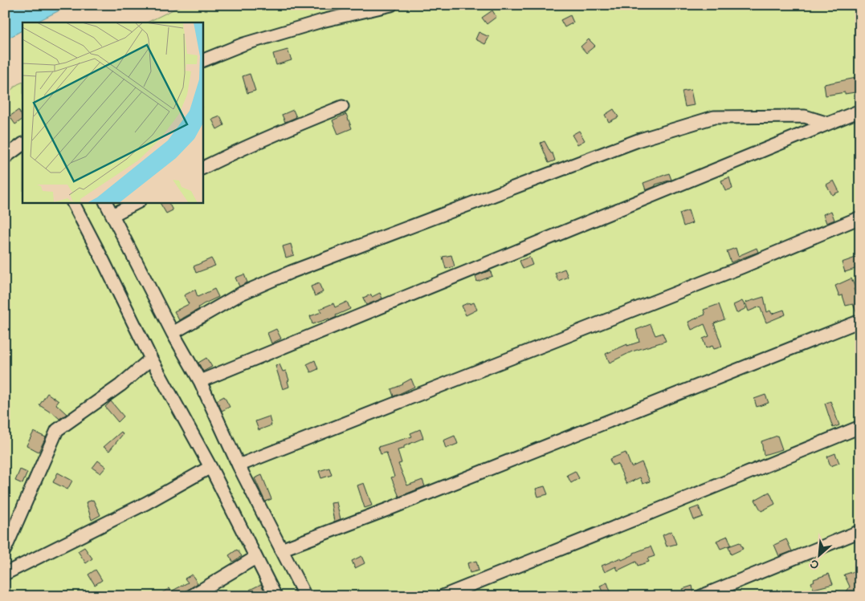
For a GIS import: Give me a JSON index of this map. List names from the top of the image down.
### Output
{
  "north": "bottom left"
}
